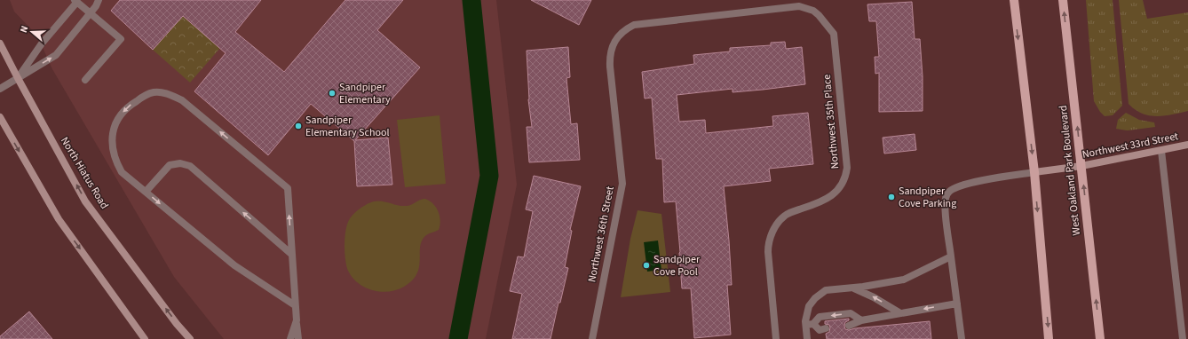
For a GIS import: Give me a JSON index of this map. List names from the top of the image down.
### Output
{
  "streets": {
    "main road": ["Northwest 33rd Street", "West Oakland Park Boulevard", "North Hiatus Road"],
    "street": ["Northwest 35th Place", "Northwest 36th Street"]
  },
  "crossings": [
    ["Northwest 35th Place", "Northwest 36th Street"],
    ["Northwest 33rd Street", "West Oakland Park Boulevard"]
  ],
  "places": [
    "Sandpiper Elementary",
    "Sandpiper Elementary School",
    "Sandpiper Cove Parking",
    "Sandpiper Cove Pool"
  ],
  "north": "left"
}
